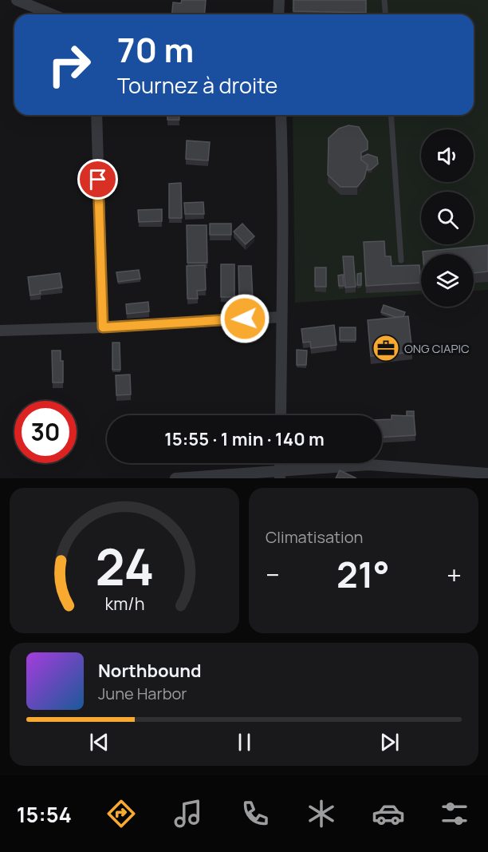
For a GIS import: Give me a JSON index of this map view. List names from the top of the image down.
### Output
{
  "places": {
    "office": ["ONG CIAPIC"]
  },
  "page": {
    "turn": ["70 m", "Tournez à droite"],
    "limit": "30",
    "trip": "15:55 · 1 min · 140 m",
    "tile": "Climatisation",
    "heat": ["−", "21°", "+"],
    "song": ["Northbound", "June Harbor"],
    "tabs": "15:54",
    "gauge": ["24", "km/h"]
  }
}
